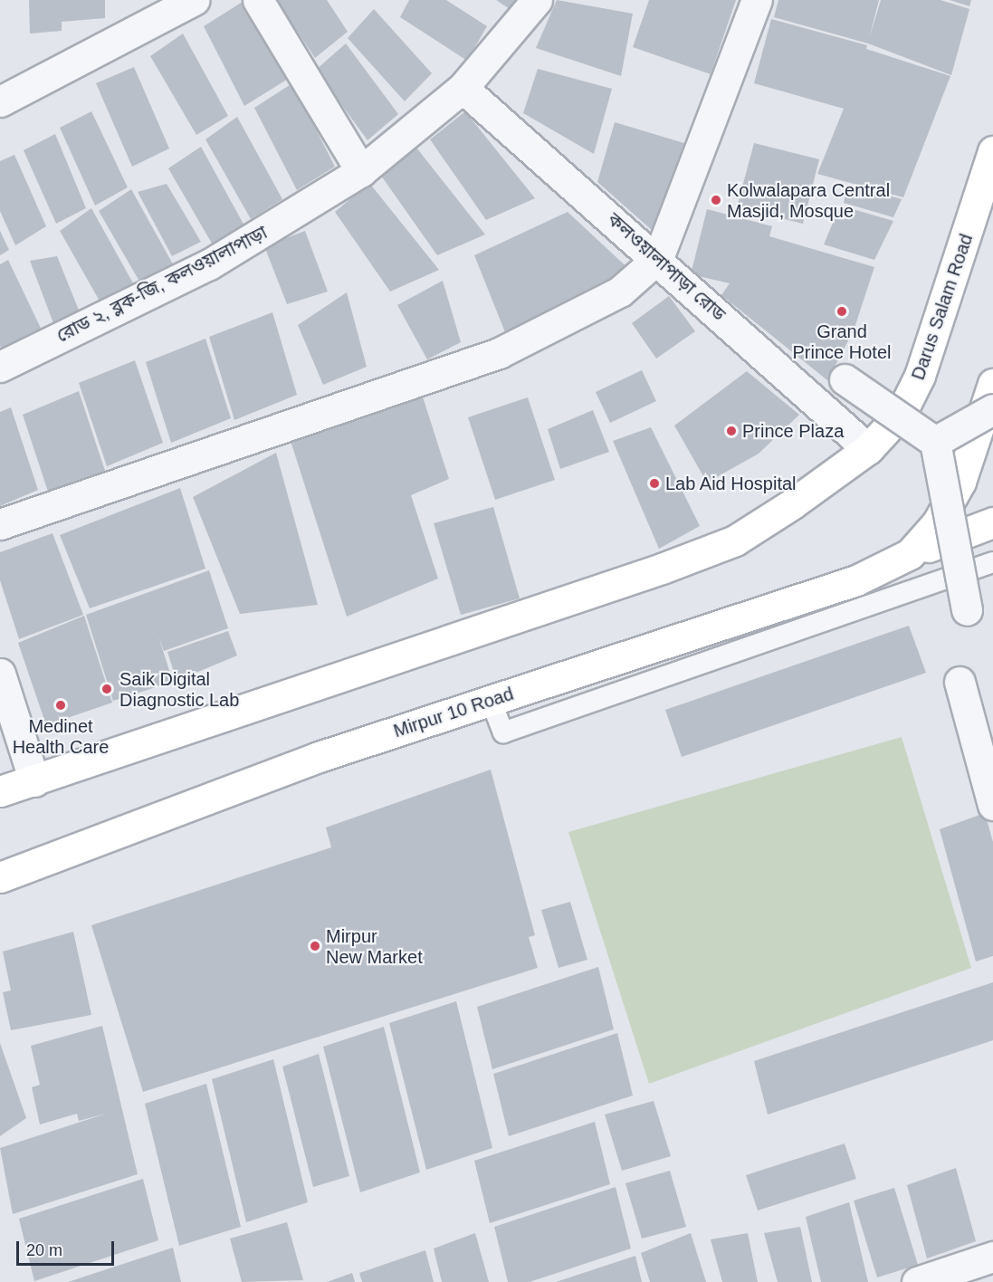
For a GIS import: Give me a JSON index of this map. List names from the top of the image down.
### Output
{
  "streets": {
    "main road": ["Darus Salam Road", "Mirpur 10 Road"],
    "street": ["কলওয়ালাপাড়া রোড", "রোড ২, ব্লক-জি, কলওয়ালাপাড়া"]
  },
  "crossings": [
    ["কলওয়ালাপাড়া রোড", "রোড ২, ব্লক-জি, কলওয়ালাপাড়া"],
    ["কলওয়ালাপাড়া রোড", "Darus Salam Road"]
  ],
  "places": [
    "Kolwalapara Central Masjid, Mosque",
    "Grand Prince Hotel",
    "Prince Plaza",
    "Lab Aid Hospital",
    "Saik Digital Diagnostic Lab",
    "Medinet Health Care",
    "Mirpur New Market"
  ],
  "scale_bar": "20 m"
}
